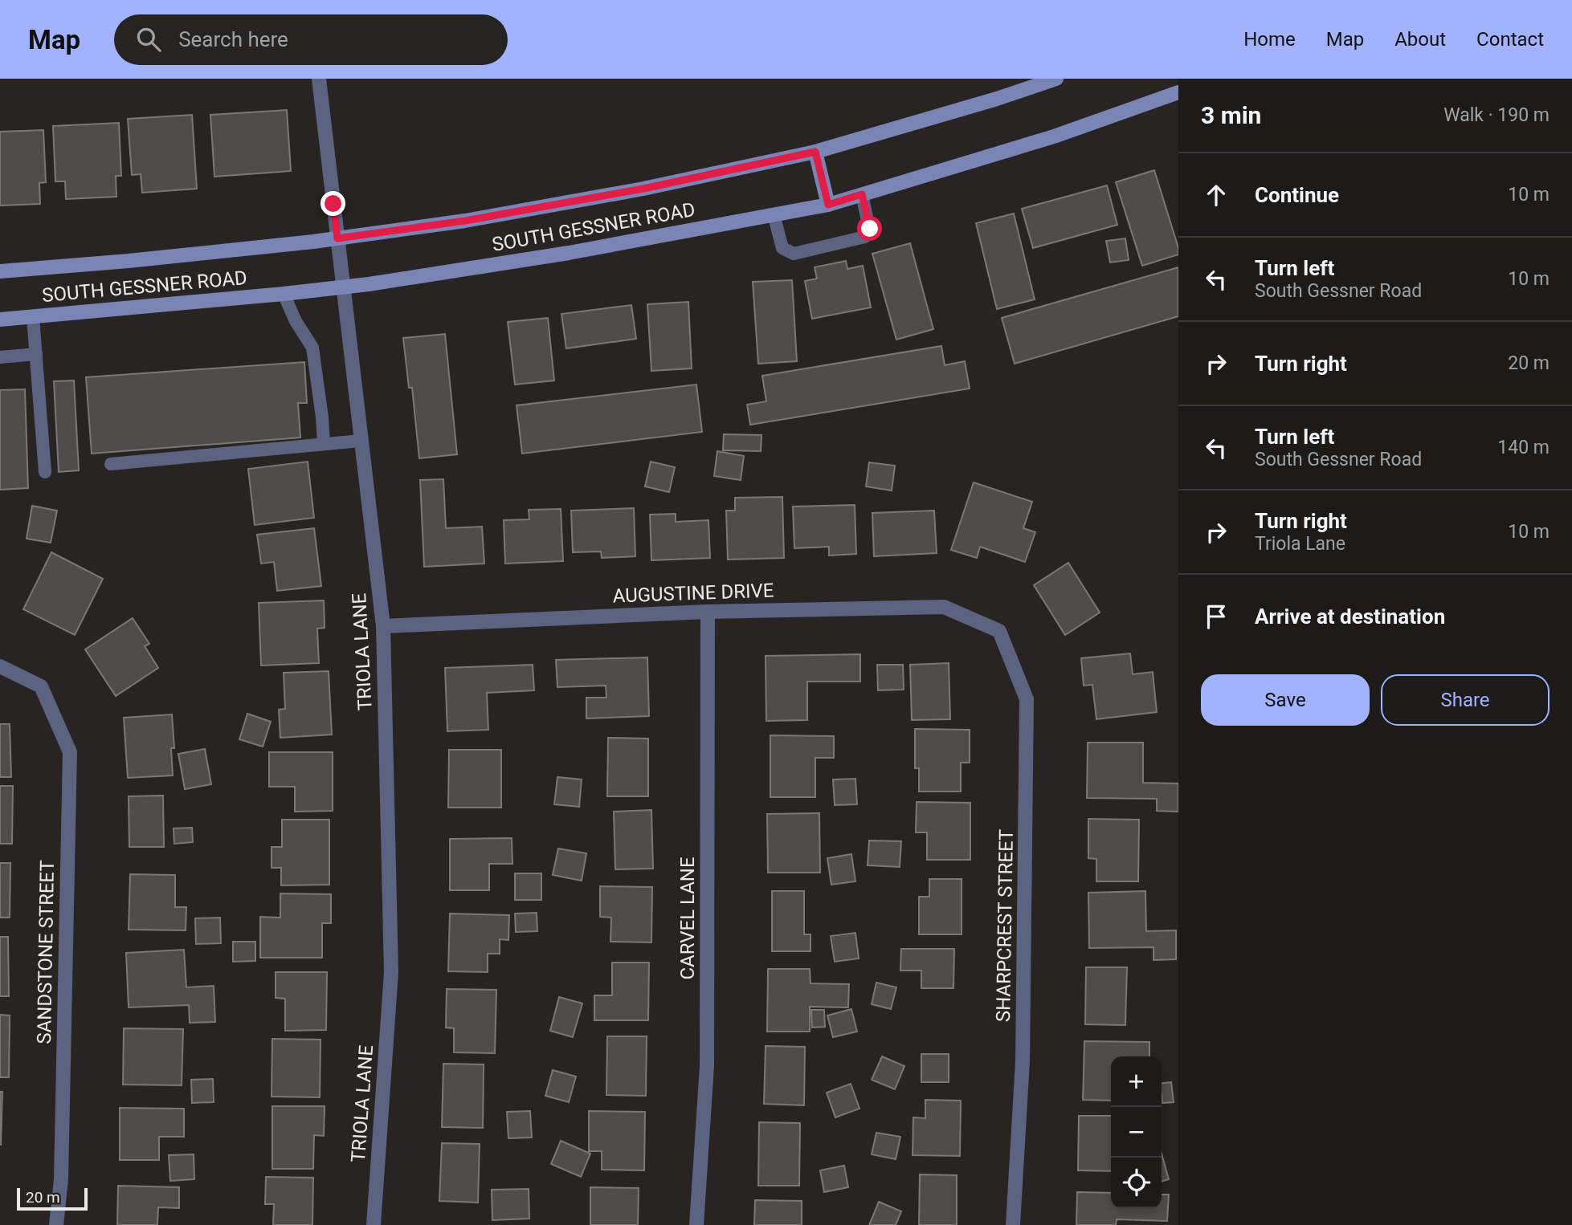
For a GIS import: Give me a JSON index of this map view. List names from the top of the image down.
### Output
{
  "streets": {
    "main road": ["SOUTH GESSNER ROAD"],
    "street": [
      "AUGUSTINE DRIVE",
      "TRIOLA LANE",
      "CARVEL LANE",
      "SHARPCREST STREET",
      "SANDSTONE STREET"
    ]
  },
  "crossings": [
    ["SOUTH GESSNER ROAD", "TRIOLA LANE"],
    ["AUGUSTINE DRIVE", "TRIOLA LANE"],
    ["AUGUSTINE DRIVE", "CARVEL LANE"],
    ["AUGUSTINE DRIVE", "SHARPCREST STREET"]
  ],
  "scale_bar": "20 m",
  "page": {
    "header": "Map",
    "search": "Search here",
    "nav": [
      "Home",
      "Map",
      "About",
      "Contact"
    ],
    "heading": ["3 min", "Walk · 190 m"],
    "list": [
      ["Continue", "10 m"],
      ["Turn left", "South Gessner Road", "10 m"],
      ["Turn right", "20 m"],
      ["Turn left", "South Gessner Road", "140 m"],
      ["Turn right", "Triola Lane", "10 m"],
      "Arrive at destination"
    ],
    "buttons": ["Save", "Share"],
    "map_buttons": ["+", "−"],
    "scale": "20 m"
  }
}
